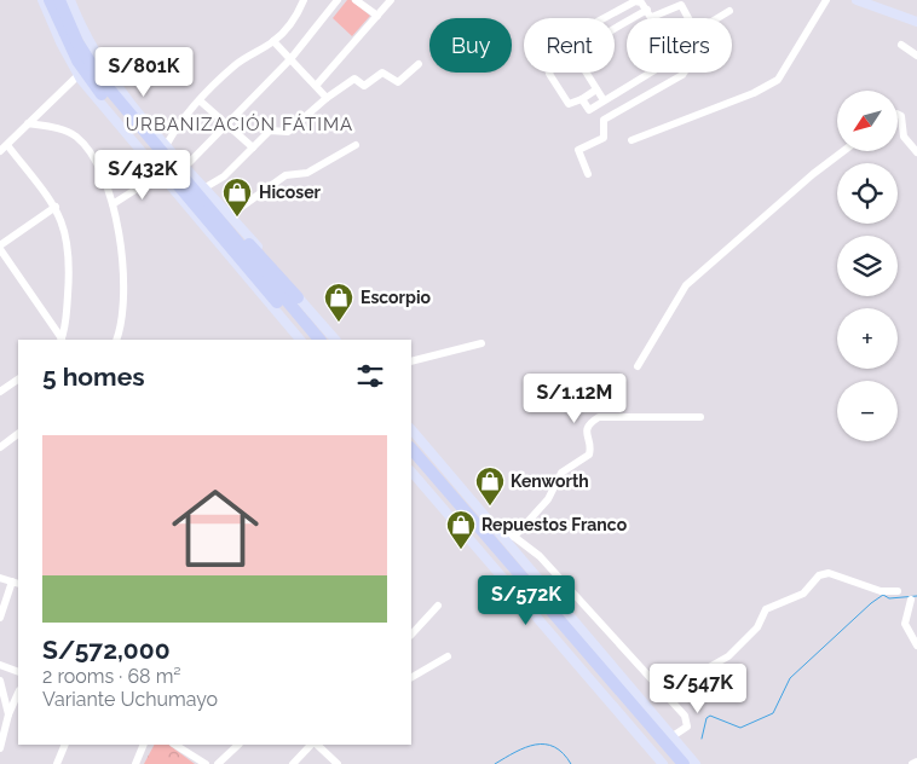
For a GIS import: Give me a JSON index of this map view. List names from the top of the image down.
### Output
{
  "districts": ["URBANIZACIÓN FÁTIMA"],
  "places": {
    "shop": [
      "Hicoser",
      "Escorpio",
      "Kenworth",
      "Repuestos Franco"
    ]
  },
  "north": "bottom left",
  "page": {
    "chip": ["Buy", "Rent", "Filters"],
    "price": [
      "S/801K",
      "S/432K",
      "S/1.12M",
      "S/572K",
      "S/547K"
    ],
    "map_buttons": ["+", "−"],
    "heading": "5 homes",
    "list": [
      {
        "name": "S/572,000",
        "note": "2 rooms · 68 m² · Variante Uchumayo"
      }
    ]
  }
}
